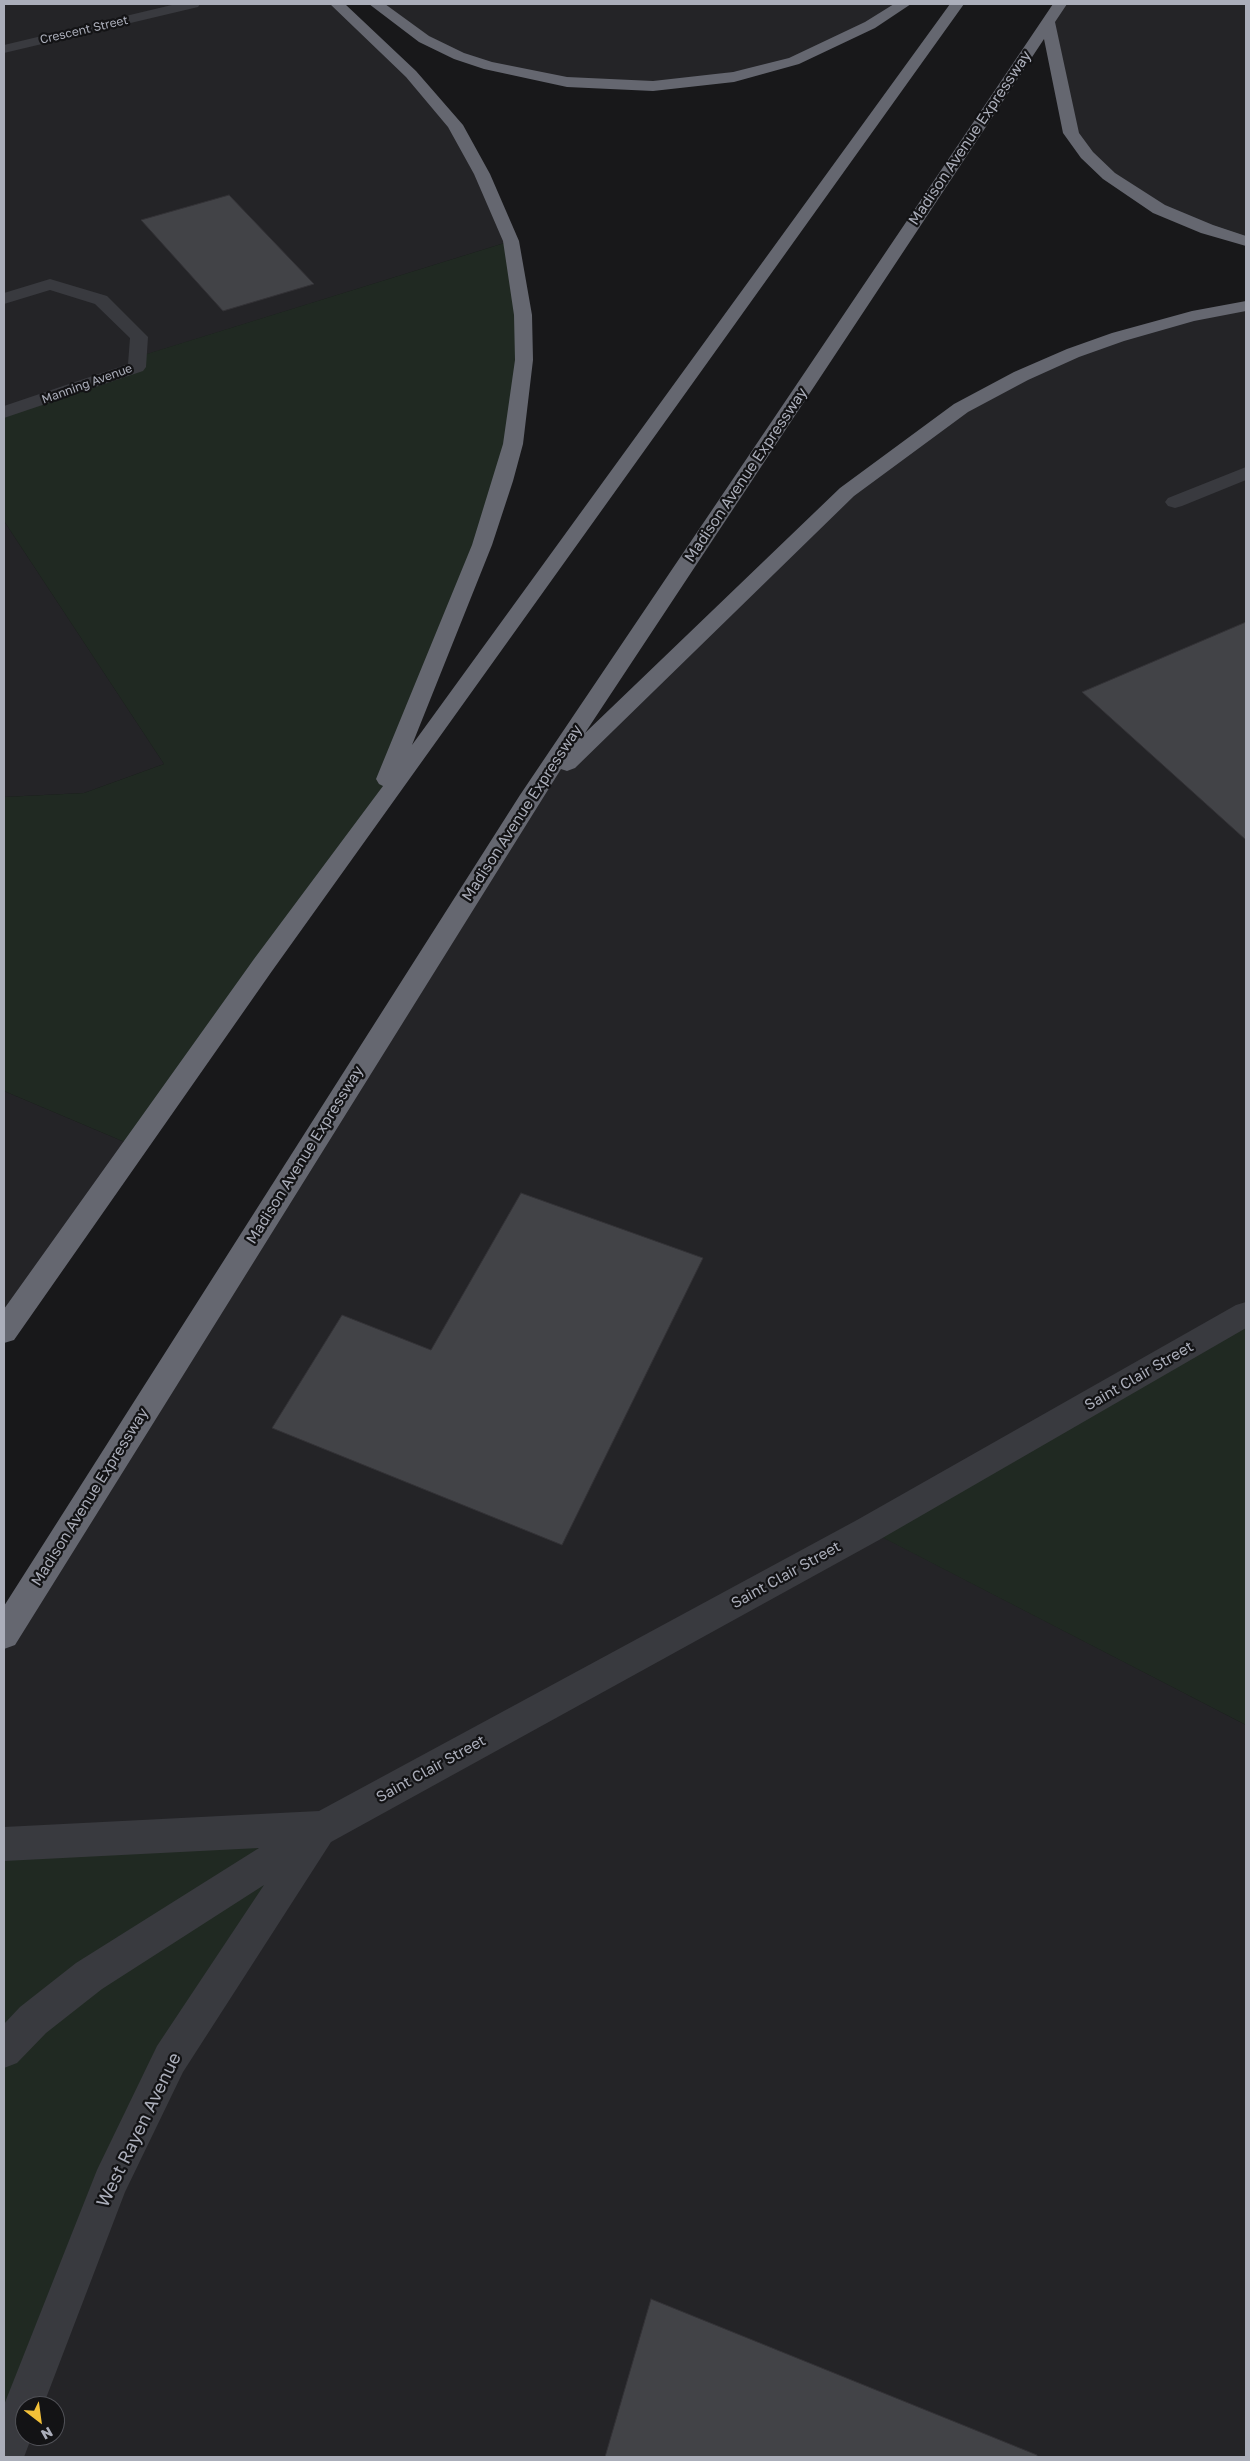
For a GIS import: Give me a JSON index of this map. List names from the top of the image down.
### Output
{
  "streets": {
    "highway": ["Madison Avenue Expressway"],
    "street": [
      "Crescent Street",
      "Manning Avenue",
      "Saint Clair Street",
      "West Rayen Avenue"
    ]
  },
  "crossings": [
    ["Saint Clair Street", "West Rayen Avenue"]
  ],
  "north": "bottom right"
}
